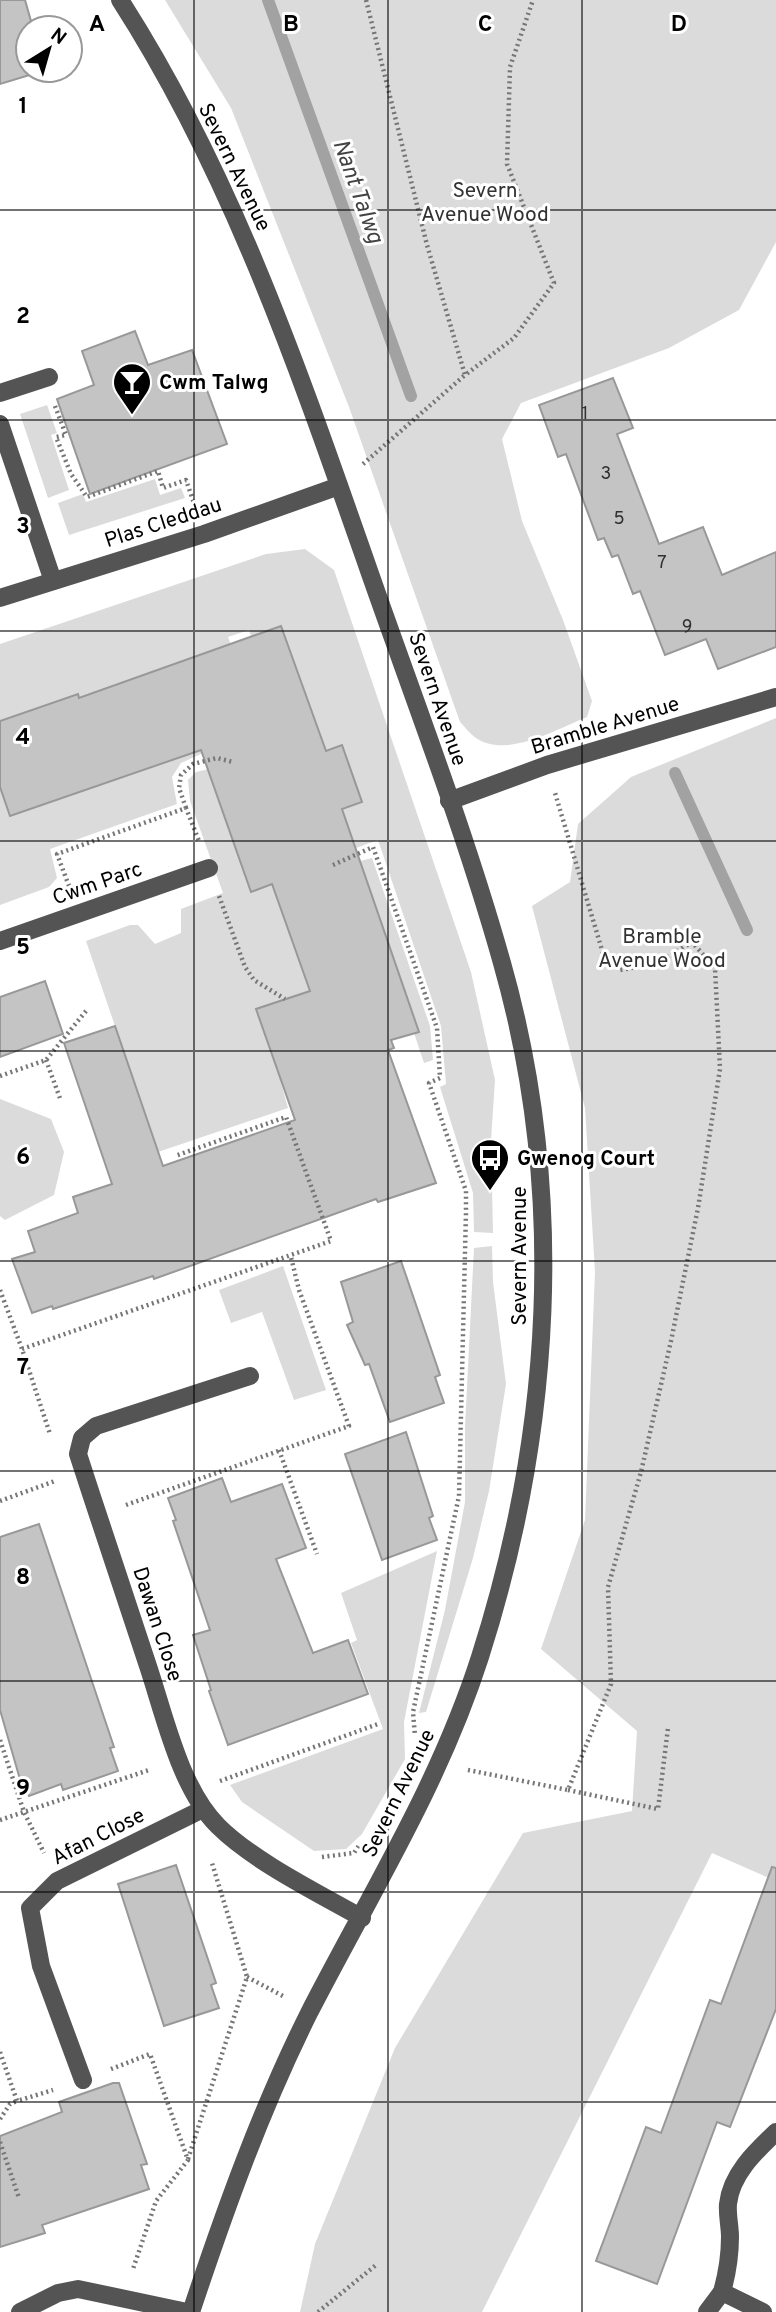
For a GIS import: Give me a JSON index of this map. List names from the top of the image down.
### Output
{
  "streets": {
    "street": [
      "Severn Avenue",
      "Plas Cleddau",
      "Bramble Avenue",
      "Cwm Parc",
      "Dawan Close",
      "Afan Close"
    ]
  },
  "crossings": [
    ["Severn Avenue", "Plas Cleddau"],
    ["Severn Avenue", "Bramble Avenue"],
    ["Severn Avenue", "Dawan Close"],
    ["Dawan Close", "Afan Close"]
  ],
  "water": ["Nant Talwg"],
  "parks": ["Severn Avenue Wood", "Bramble Avenue Wood"],
  "places": {
    "bar": ["Cwm Talwg"],
    "bus stop": ["Gwenog Court"]
  },
  "house_numbers": [
    "1",
    "3",
    "5",
    "7",
    "9"
  ],
  "north": "top right",
  "grid": {
    "columns": [
      "A",
      "B",
      "C",
      "D"
    ],
    "rows": [
      "1",
      "2",
      "3",
      "4",
      "5",
      "6",
      "7",
      "8",
      "9"
    ]
  }
}
